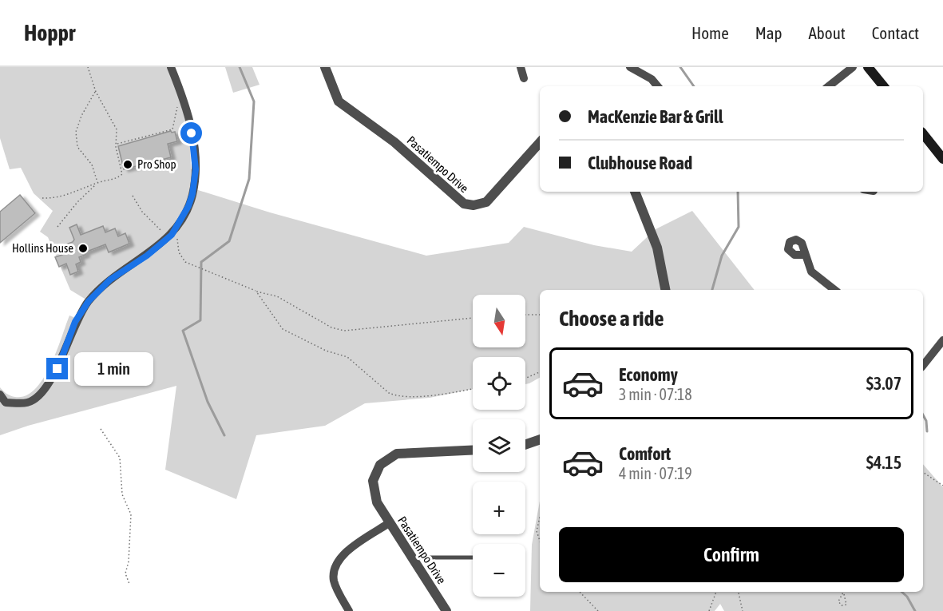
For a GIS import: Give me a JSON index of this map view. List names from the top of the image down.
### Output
{
  "streets": {
    "street": ["Pasatiempo Drive"]
  },
  "places": ["Pro Shop", "Hollins House"],
  "north": "bottom",
  "page": {
    "header": "Hoppr",
    "nav": [
      "Home",
      "Map",
      "About",
      "Contact"
    ],
    "banner": ["MacKenzie Bar & Grill", "Clubhouse Road"],
    "heading": "Choose a ride",
    "map_buttons": ["+", "−"],
    "list": [
      {
        "name": "Economy",
        "note": "3 min · 07:18",
        "value": "$3.07"
      },
      {
        "name": "Comfort",
        "note": "4 min · 07:19",
        "value": "$4.15"
      }
    ],
    "bubble": "1 min",
    "buttons": "Confirm"
  }
}
